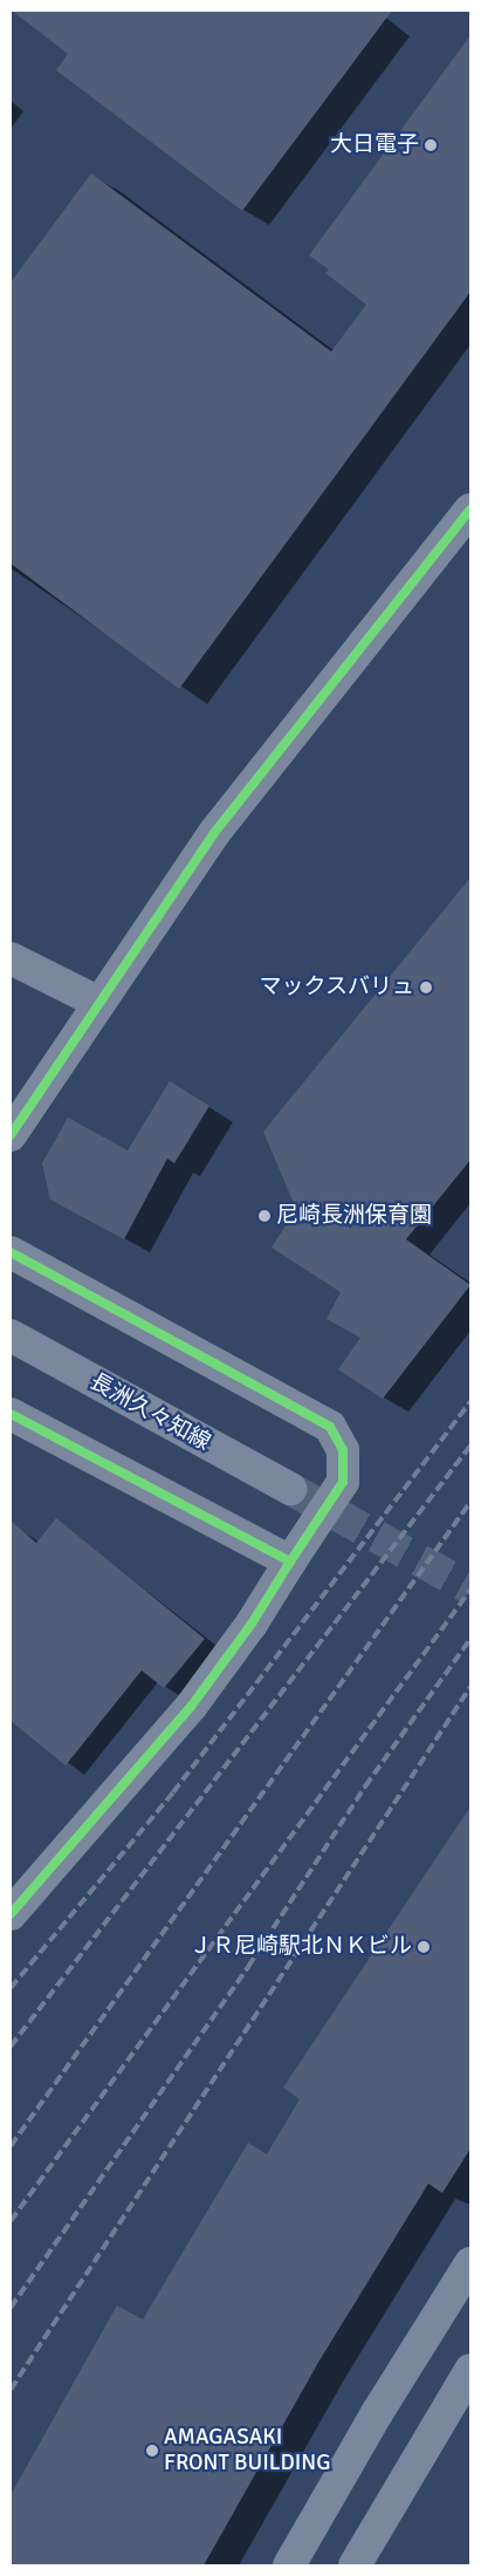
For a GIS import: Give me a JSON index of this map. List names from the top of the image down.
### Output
{
  "streets": {
    "street": ["長洲久々知線"]
  },
  "places": [
    "大日電子",
    "マックスバリュ",
    "尼崎長洲保育園",
    "ＪＲ尼崎駅北ＮＫビル",
    "AMAGASAKI FRONT BUILDING"
  ]
}
